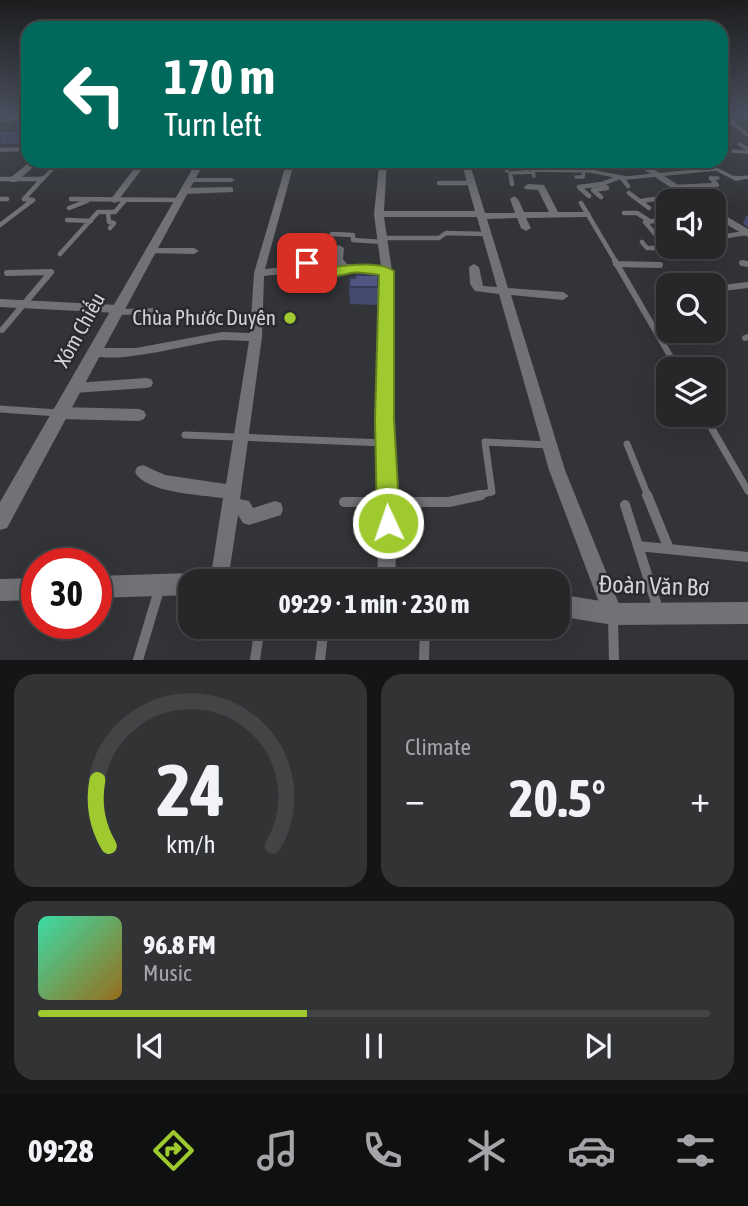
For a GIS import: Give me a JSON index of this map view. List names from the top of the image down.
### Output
{
  "streets": {
    "street": ["Xóm Chiếu", "Đoàn Văn Bơ"]
  },
  "places": ["Chùa Phước Duyên"],
  "page": {
    "turn": ["170 m", "Turn left"],
    "limit": "30",
    "trip": "09:29 · 1 min · 230 m",
    "tile": "Climate",
    "heat": ["−", "20.5°", "+"],
    "song": ["96.8 FM", "Music"],
    "tabs": "09:28",
    "gauge": ["24", "km/h"]
  }
}
